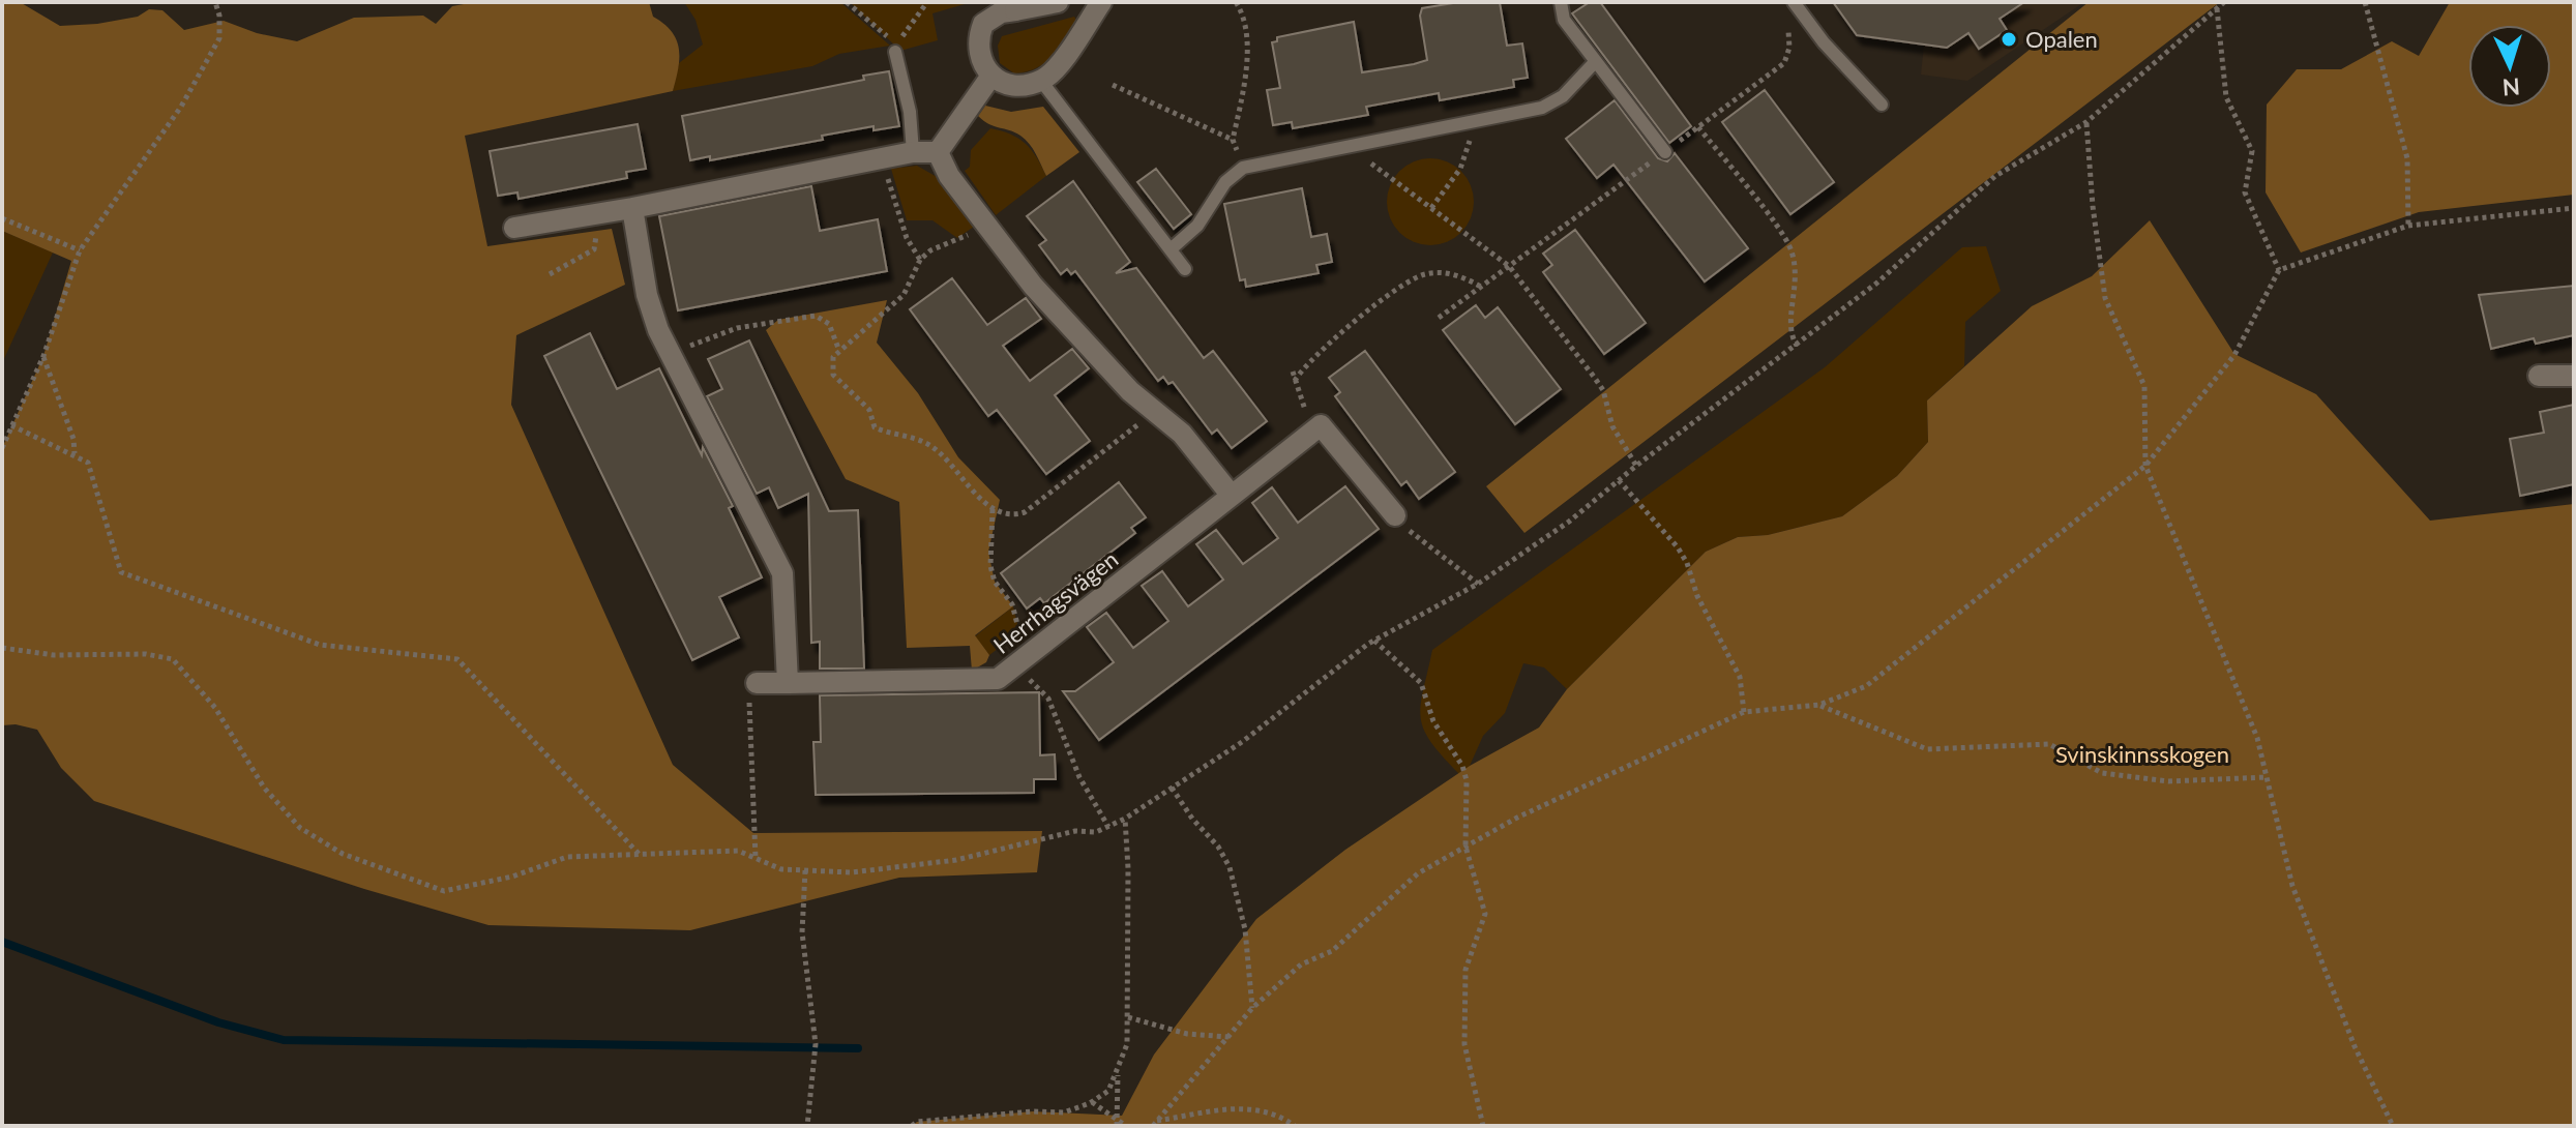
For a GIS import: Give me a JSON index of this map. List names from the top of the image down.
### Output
{
  "streets": {
    "street": ["Herrhagsvägen"]
  },
  "parks": ["Svinskinnsskogen"],
  "places": ["Opalen"],
  "north": "bottom"
}
